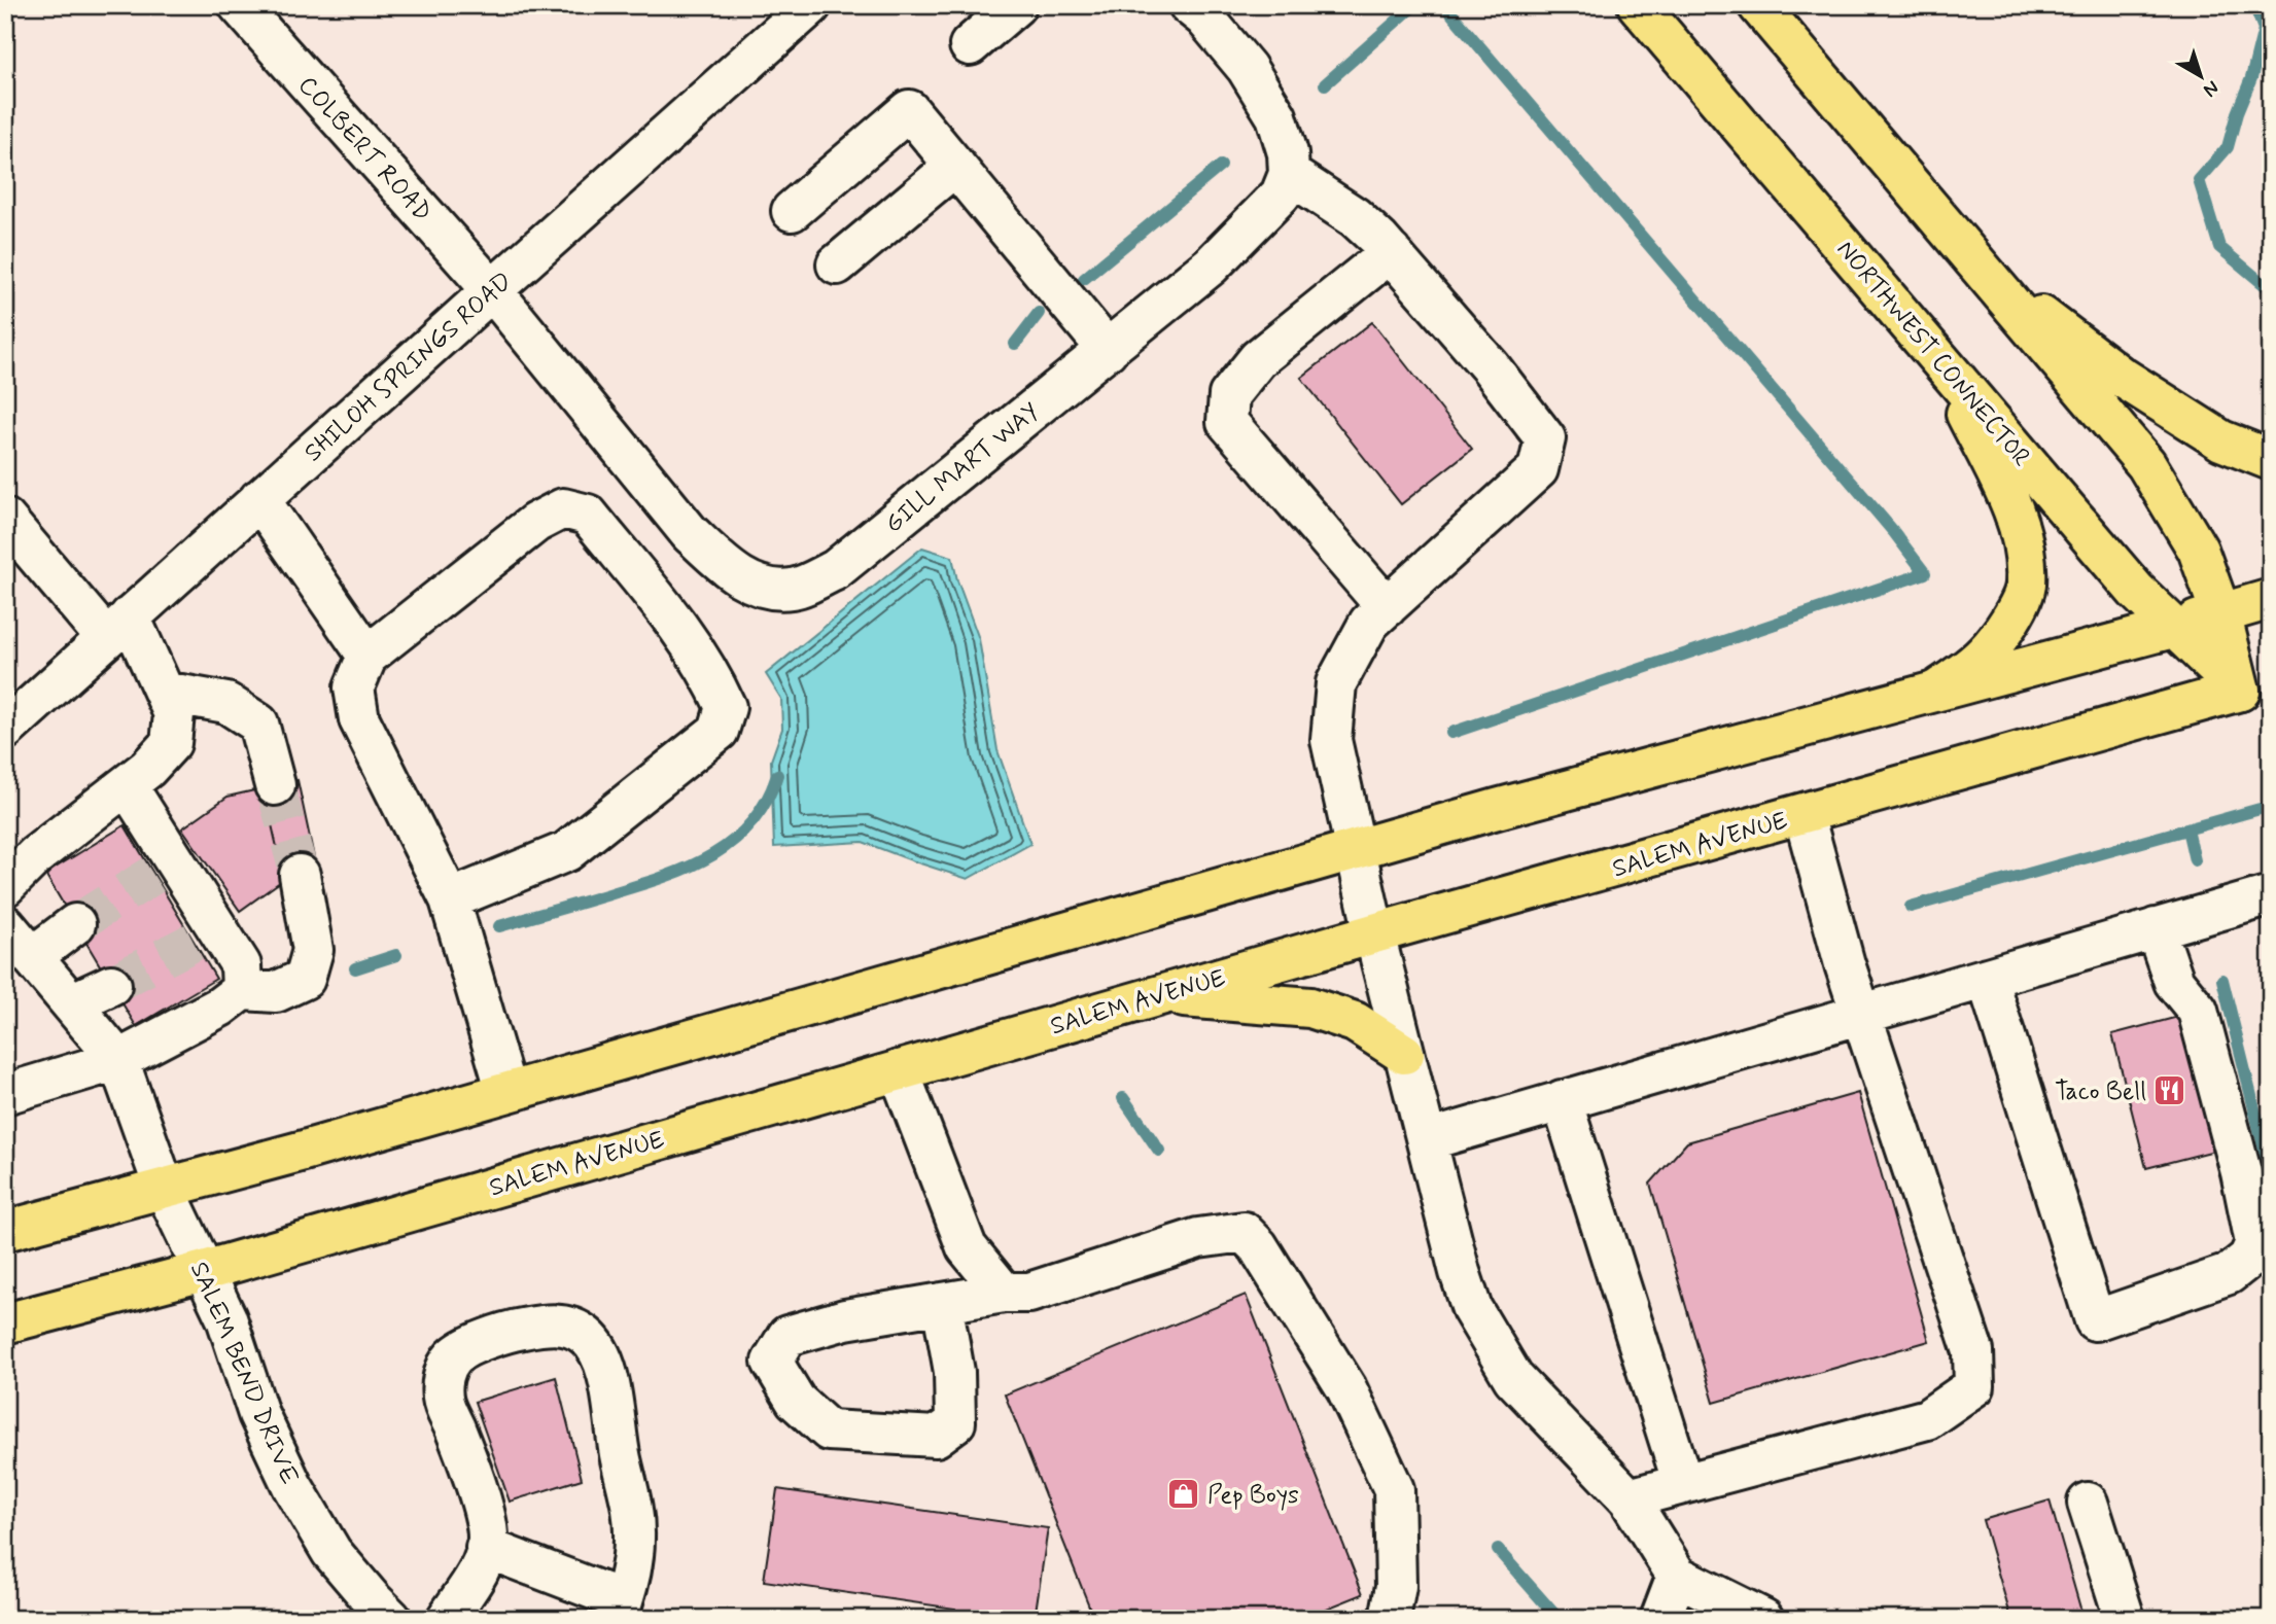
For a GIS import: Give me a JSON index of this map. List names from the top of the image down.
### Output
{
  "streets": {
    "main road": ["NORTHWEST CONNECTOR", "SALEM AVENUE"],
    "street": [
      "COLBERT ROAD",
      "SHILOH SPRINGS ROAD",
      "GILL MART WAY",
      "SALEM BEND DRIVE"
    ]
  },
  "crossings": [
    ["COLBERT ROAD", "SHILOH SPRINGS ROAD"],
    ["COLBERT ROAD", "GILL MART WAY"],
    ["NORTHWEST CONNECTOR", "SALEM AVENUE"],
    ["SHILOH SPRINGS ROAD", "GILL MART WAY"],
    ["SALEM AVENUE", "SALEM BEND DRIVE"]
  ],
  "places": {
    "restaurant": ["Taco Bell"],
    "shop": ["Pep Boys"]
  },
  "north": "bottom right"
}
